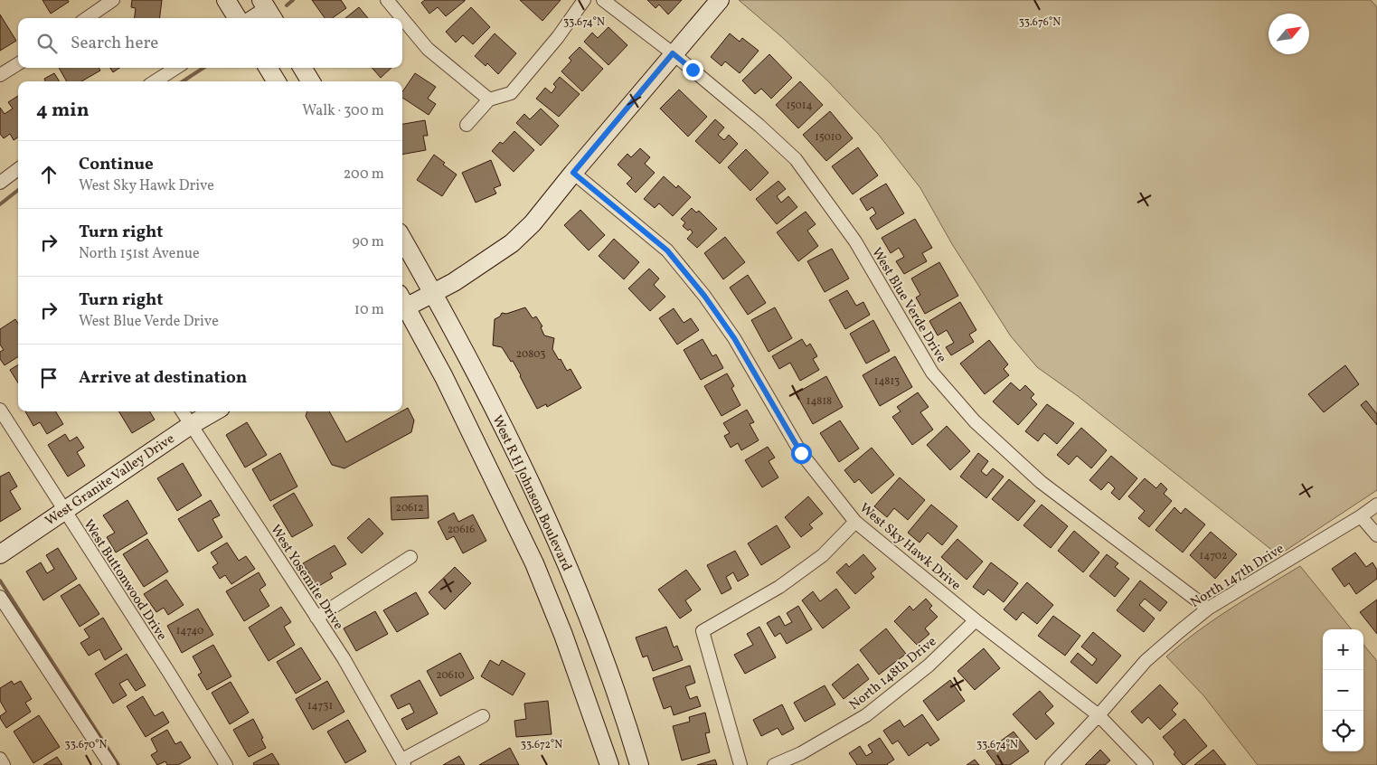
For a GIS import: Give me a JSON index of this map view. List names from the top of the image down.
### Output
{
  "streets": {
    "main road": ["West Granite Valley Drive", "West R H Johnson Boulevard"],
    "street": [
      "West Blue Verde Drive",
      "West Sky Hawk Drive",
      "North 147th Drive",
      "West Yosemite Drive",
      "West Buttonwood Drive",
      "North 148th Drive"
    ]
  },
  "crossings": [
    ["West Blue Verde Drive", "North 147th Drive"],
    ["West Granite Valley Drive", "West Yosemite Drive"],
    ["West Granite Valley Drive", "West Buttonwood Drive"],
    ["West Sky Hawk Drive", "North 147th Drive"],
    ["West Sky Hawk Drive", "North 148th Drive"]
  ],
  "house_numbers": [
    "15014",
    "15010",
    "20803",
    "14813",
    "14818",
    "20612",
    "20616",
    "14702",
    "14740",
    "20610",
    "14731"
  ],
  "north": "top right",
  "page": {
    "search": "Search here",
    "heading": ["4 min", "Walk · 300 m"],
    "list": [
      ["Continue", "West Sky Hawk Drive", "200 m"],
      ["Turn right", "North 151st Avenue", "90 m"],
      ["Turn right", "West Blue Verde Drive", "10 m"],
      "Arrive at destination"
    ],
    "map_buttons": ["+", "−"]
  },
  "coordinates": [
    "33.674°N",
    "33.676°N",
    "33.670°N",
    "33.672°N"
  ]
}
